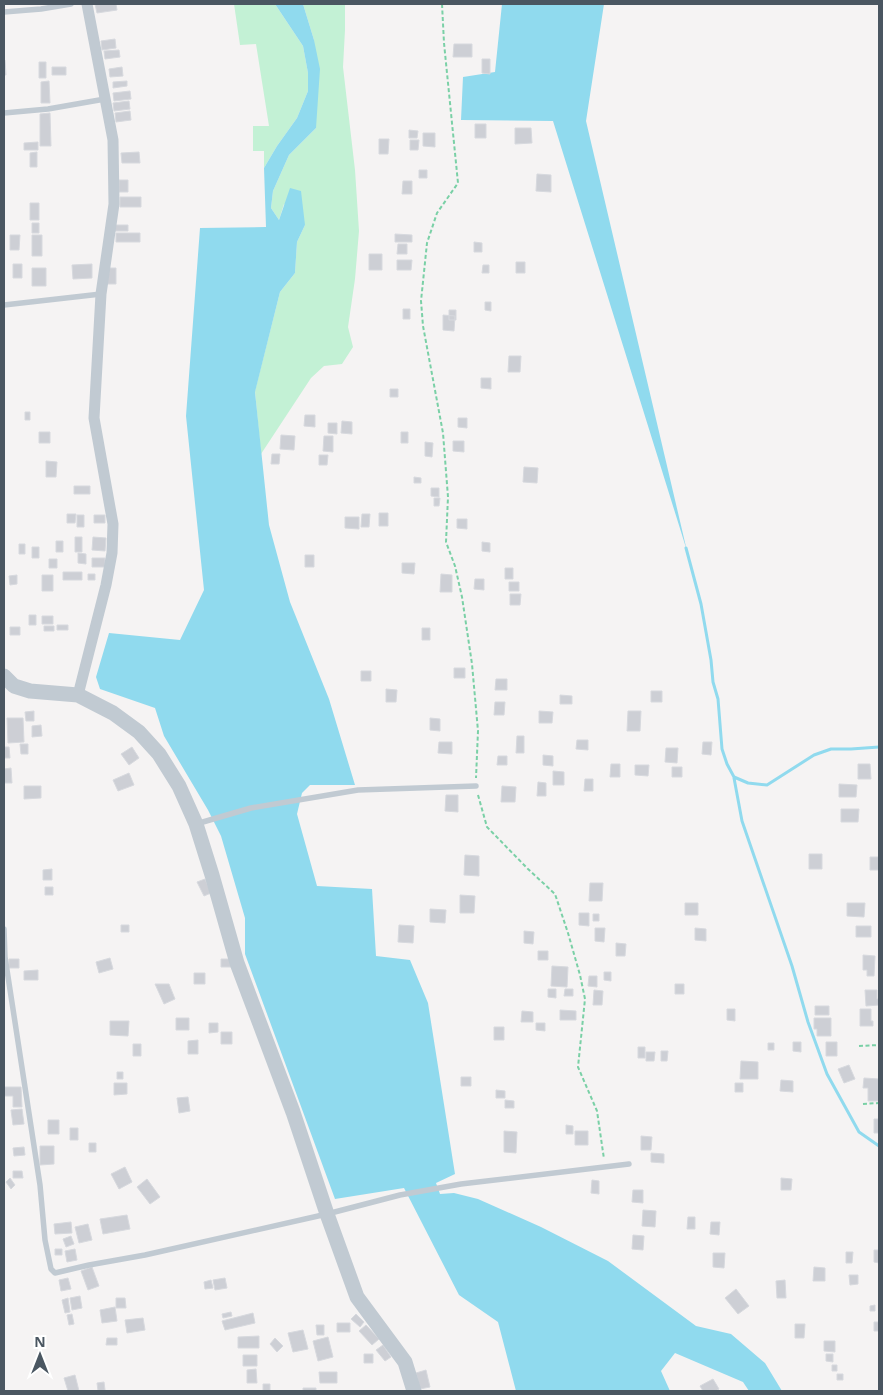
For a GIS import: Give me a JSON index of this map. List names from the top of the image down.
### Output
{
  "north": "top"
}
